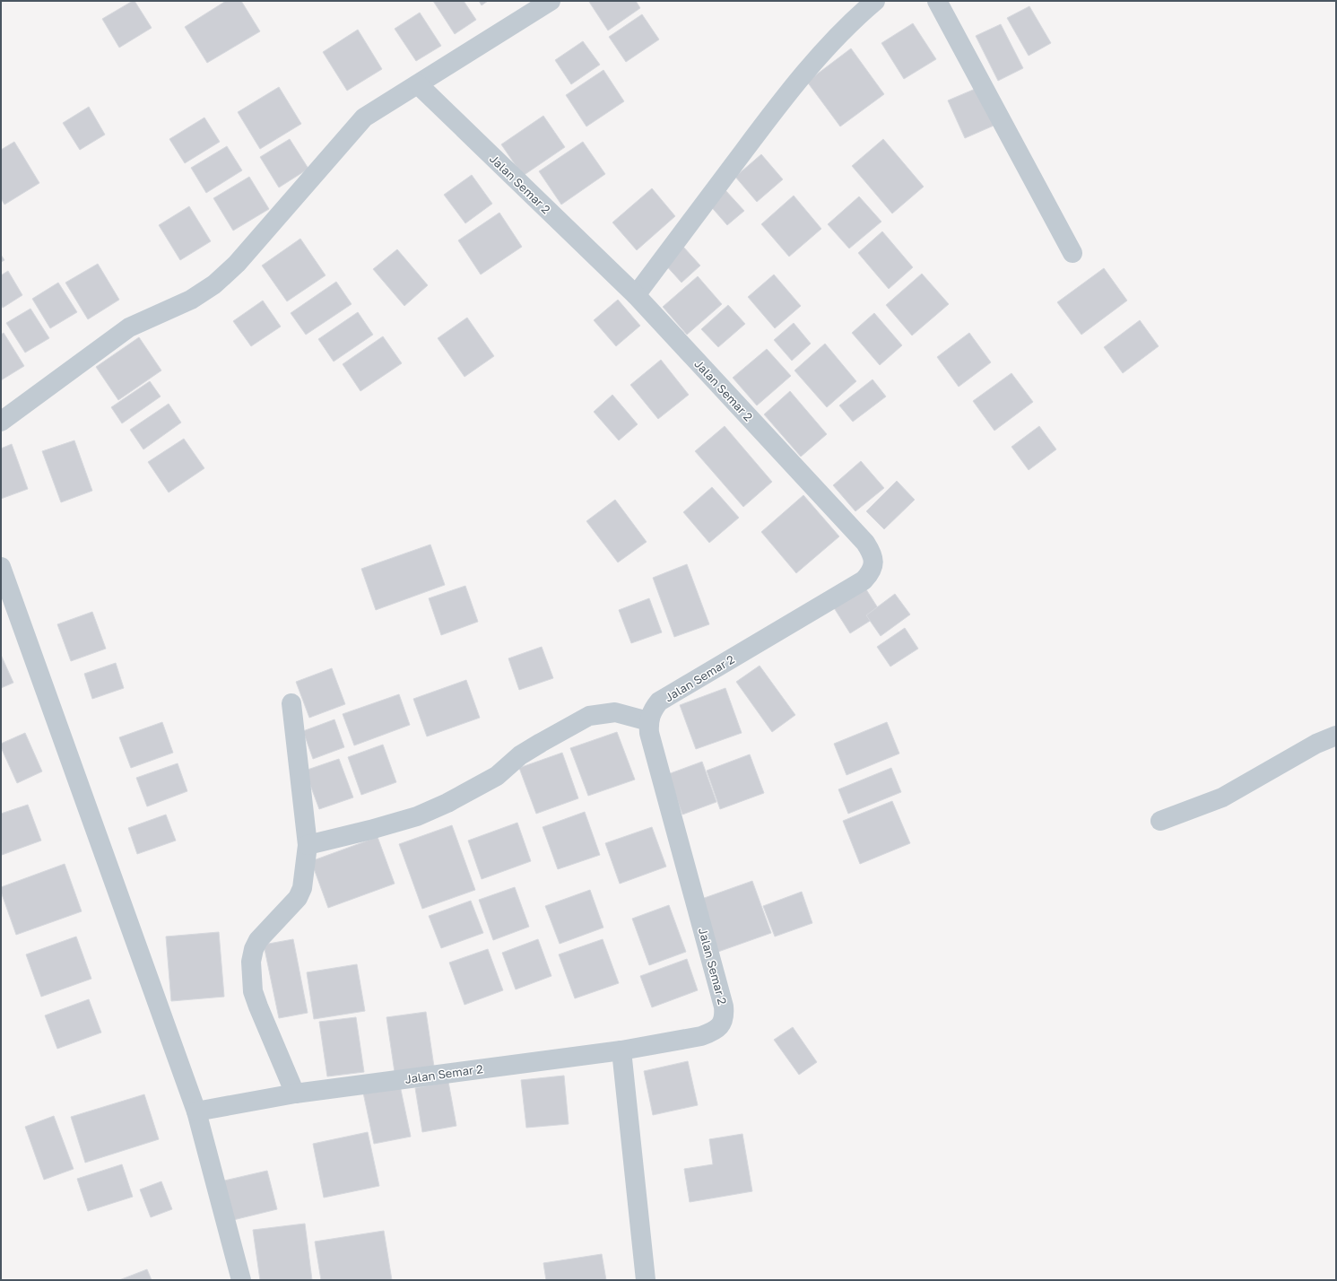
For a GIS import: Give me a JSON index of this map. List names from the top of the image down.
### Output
{
  "streets": {
    "street": ["Jalan Semar 2"]
  }
}
